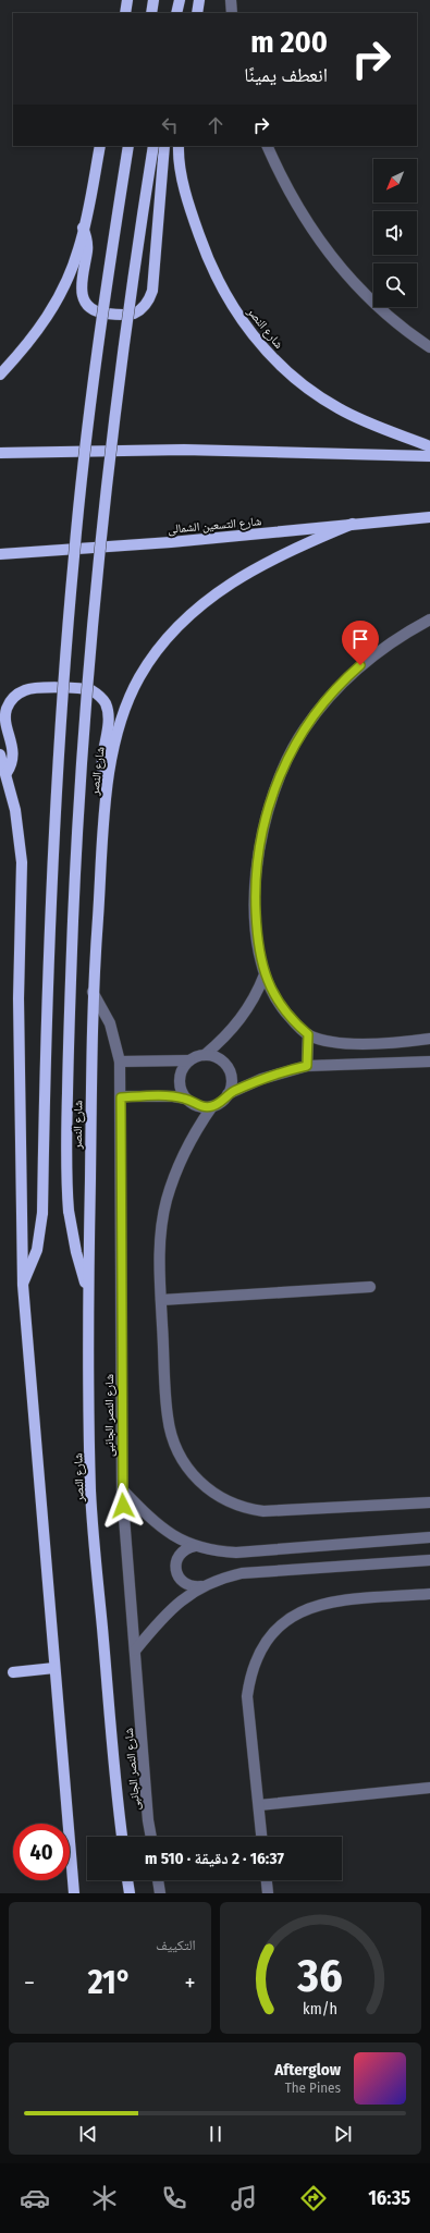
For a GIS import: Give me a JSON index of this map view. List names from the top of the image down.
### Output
{
  "streets": {
    "main road": ["شارع النصر", "شارع التسعين الشمالى"],
    "street": ["شارع النصر الجانبى"]
  },
  "crossings": [
    ["شارع النصر", "شارع التسعين الشمالى"],
    ["شارع النصر", "شارع النصر الجانبى"]
  ],
  "north": "bottom left",
  "page": {
    "turn": ["200 m", "انعطف يمينًا"],
    "limit": "40",
    "trip": "16:37 · 2 دقيقة · 510 m",
    "tile": "التكييف",
    "heat": ["−", "21°", "+"],
    "song": ["Afterglow", "The Pines"],
    "tabs": "16:35",
    "gauge": ["36", "km/h"]
  }
}
